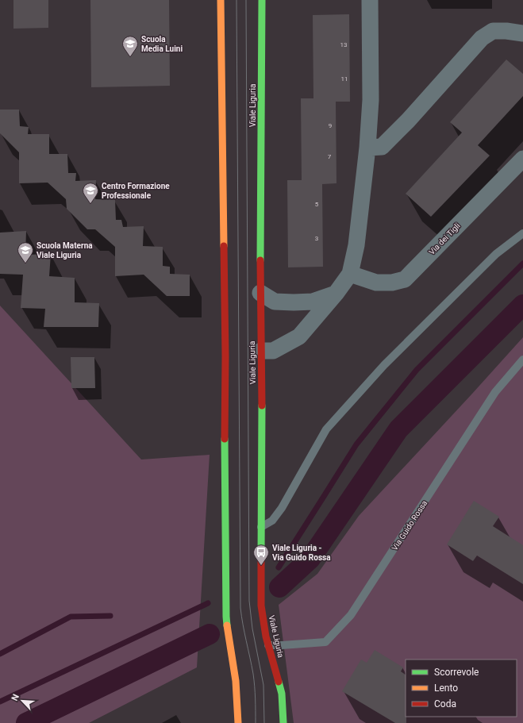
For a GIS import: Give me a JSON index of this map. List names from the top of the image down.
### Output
{
  "streets": {
    "main road": ["Viale Liguria"],
    "street": ["Via dei Tigli"],
    "lane": ["Via Guido Rossa"]
  },
  "crossings": [
    ["Viale Liguria", "Via Guido Rossa"]
  ],
  "places": {
    "school or university": ["Scuola Media Luini", "Centro Formazione Professionale", "Scuola Materna Viale Liguria"],
    "bus stop": ["Viale Liguria - Via Guido Rossa"]
  },
  "house_numbers": [
    "13",
    "11",
    "9",
    "7",
    "5",
    "3"
  ],
  "legend": ["Scorrevole", "Lento", "Coda"],
  "north": "top left"
}
